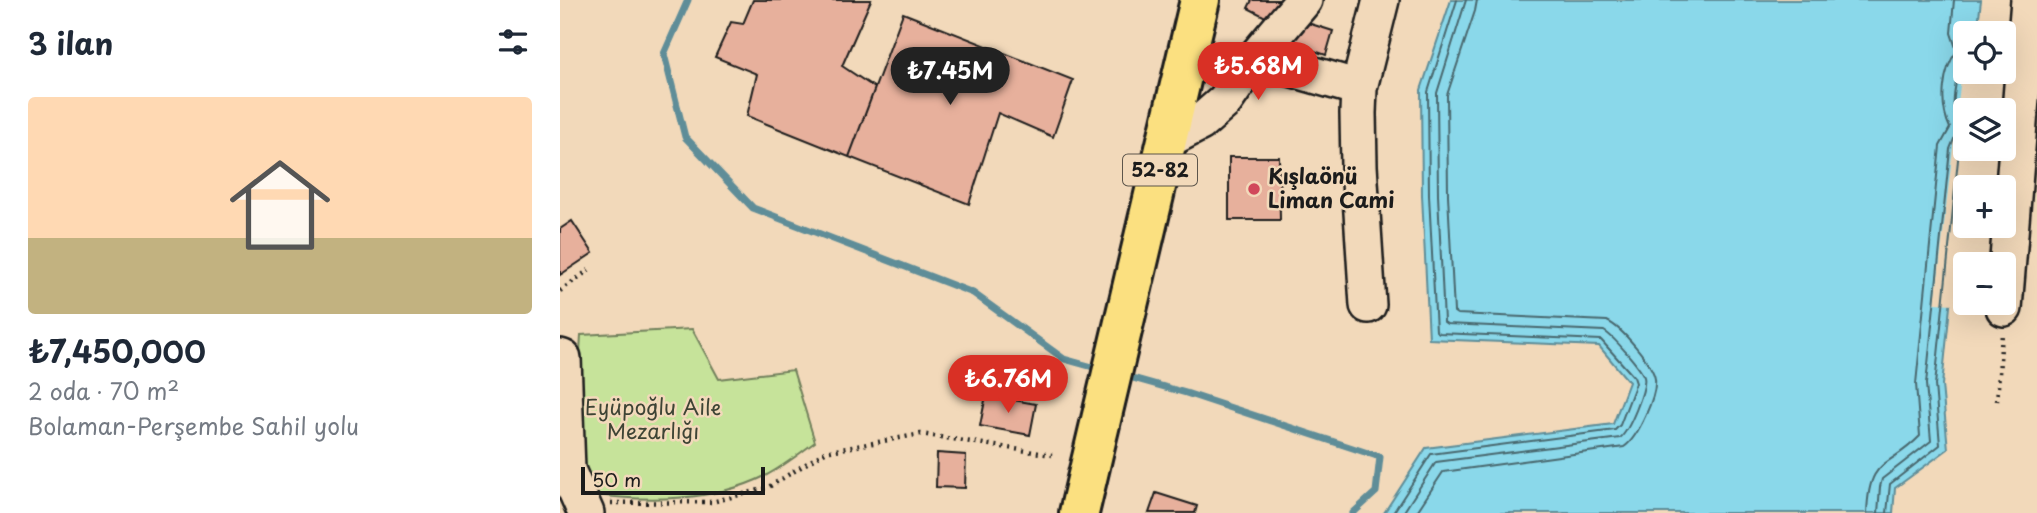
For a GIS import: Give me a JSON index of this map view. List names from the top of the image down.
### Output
{
  "streets": {
    "main road": ["52-82"]
  },
  "parks": ["Eyüpoğlu Aile Mezarlığı"],
  "places": ["Kışlaönü Liman Cami"],
  "scale_bar": "50 m",
  "page": {
    "heading": "3 ilan",
    "map_buttons": ["+", "−"],
    "price": ["₺5.68M", "₺7.45M", "₺6.76M"],
    "list": [
      {
        "name": "₺7,450,000",
        "note": "2 oda · 70 m² · Bolaman-Perşembe Sahil yolu"
      }
    ],
    "scale": "50 m"
  }
}
